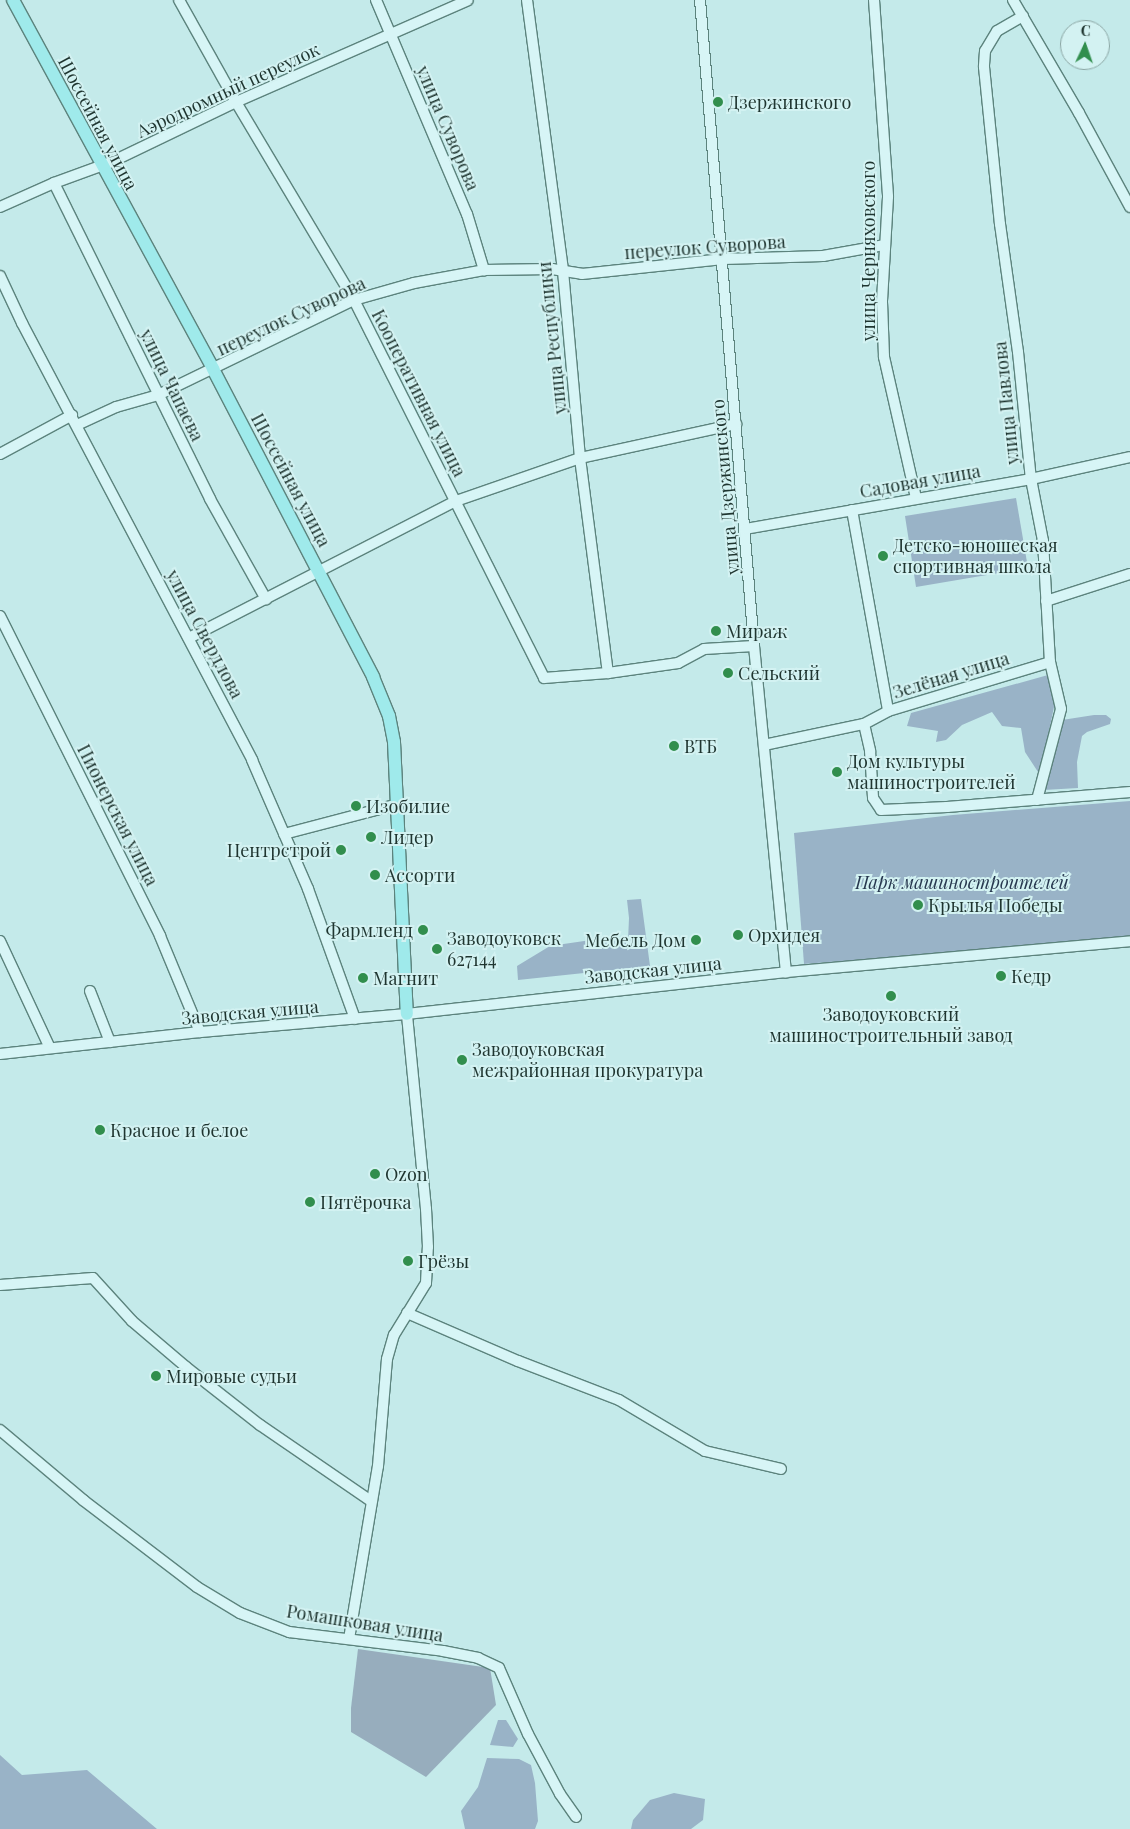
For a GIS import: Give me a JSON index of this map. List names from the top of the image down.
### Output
{
  "streets": {
    "main road": ["Шоссейная улица"],
    "street": [
      "Аэродромный переулок",
      "улица Суворова",
      "переулок Суворова",
      "улица Черняховского",
      "улица Республики",
      "улица Чапаева",
      "Кооперативная улица",
      "улица Павлова",
      "Садовая улица",
      "улица Дзержинского",
      "улица Свердлова",
      "Зелёная улица",
      "Пионерская улица",
      "Заводская улица",
      "Ромашковая улица"
    ]
  },
  "crossings": [
    ["Аэродромный переулок", "Шоссейная улица"],
    ["Аэродромный переулок", "улица Суворова"],
    ["Аэродромный переулок", "улица Чапаева"],
    ["Аэродромный переулок", "Кооперативная улица"],
    ["Шоссейная улица", "переулок Суворова"],
    ["Шоссейная улица", "Заводская улица"],
    ["улица Суворова", "переулок Суворова"],
    ["переулок Суворова", "улица Черняховского"],
    ["переулок Суворова", "улица Республики"],
    ["переулок Суворова", "улица Чапаева"],
    ["переулок Суворова", "Кооперативная улица"],
    ["переулок Суворова", "улица Дзержинского"],
    ["переулок Суворова", "улица Свердлова"],
    ["улица Черняховского", "Садовая улица"],
    ["улица Республики", "Кооперативная улица"],
    ["улица Павлова", "Садовая улица"],
    ["улица Павлова", "Зелёная улица"],
    ["Садовая улица", "улица Дзержинского"],
    ["улица Дзержинского", "Зелёная улица"],
    ["улица Дзержинского", "Заводская улица"],
    ["улица Свердлова", "Заводская улица"],
    ["Пионерская улица", "Заводская улица"]
  ],
  "parks": ["Парк машиностроителей"],
  "places": [
    "Дзержинского",
    "Детско-юношеская спортивная школа",
    "Мираж",
    "Сельский",
    "ВТБ",
    "Дом культуры машиностроителей",
    "Изобилие",
    "Лидер",
    "Центрстрой",
    "Ассорти",
    "Крылья Победы",
    "Фармленд",
    "Орхидея",
    "Мебель Дом",
    "Заводоуковск 627144",
    "Кедр",
    "Магнит",
    "Заводоуковский машиностроительный завод",
    "Заводоуковская межрайонная прокуратура",
    "Красное и белое",
    "Ozon",
    "Пятёрочка",
    "Грёзы",
    "Мировые судьи"
  ],
  "north": "top"
}
